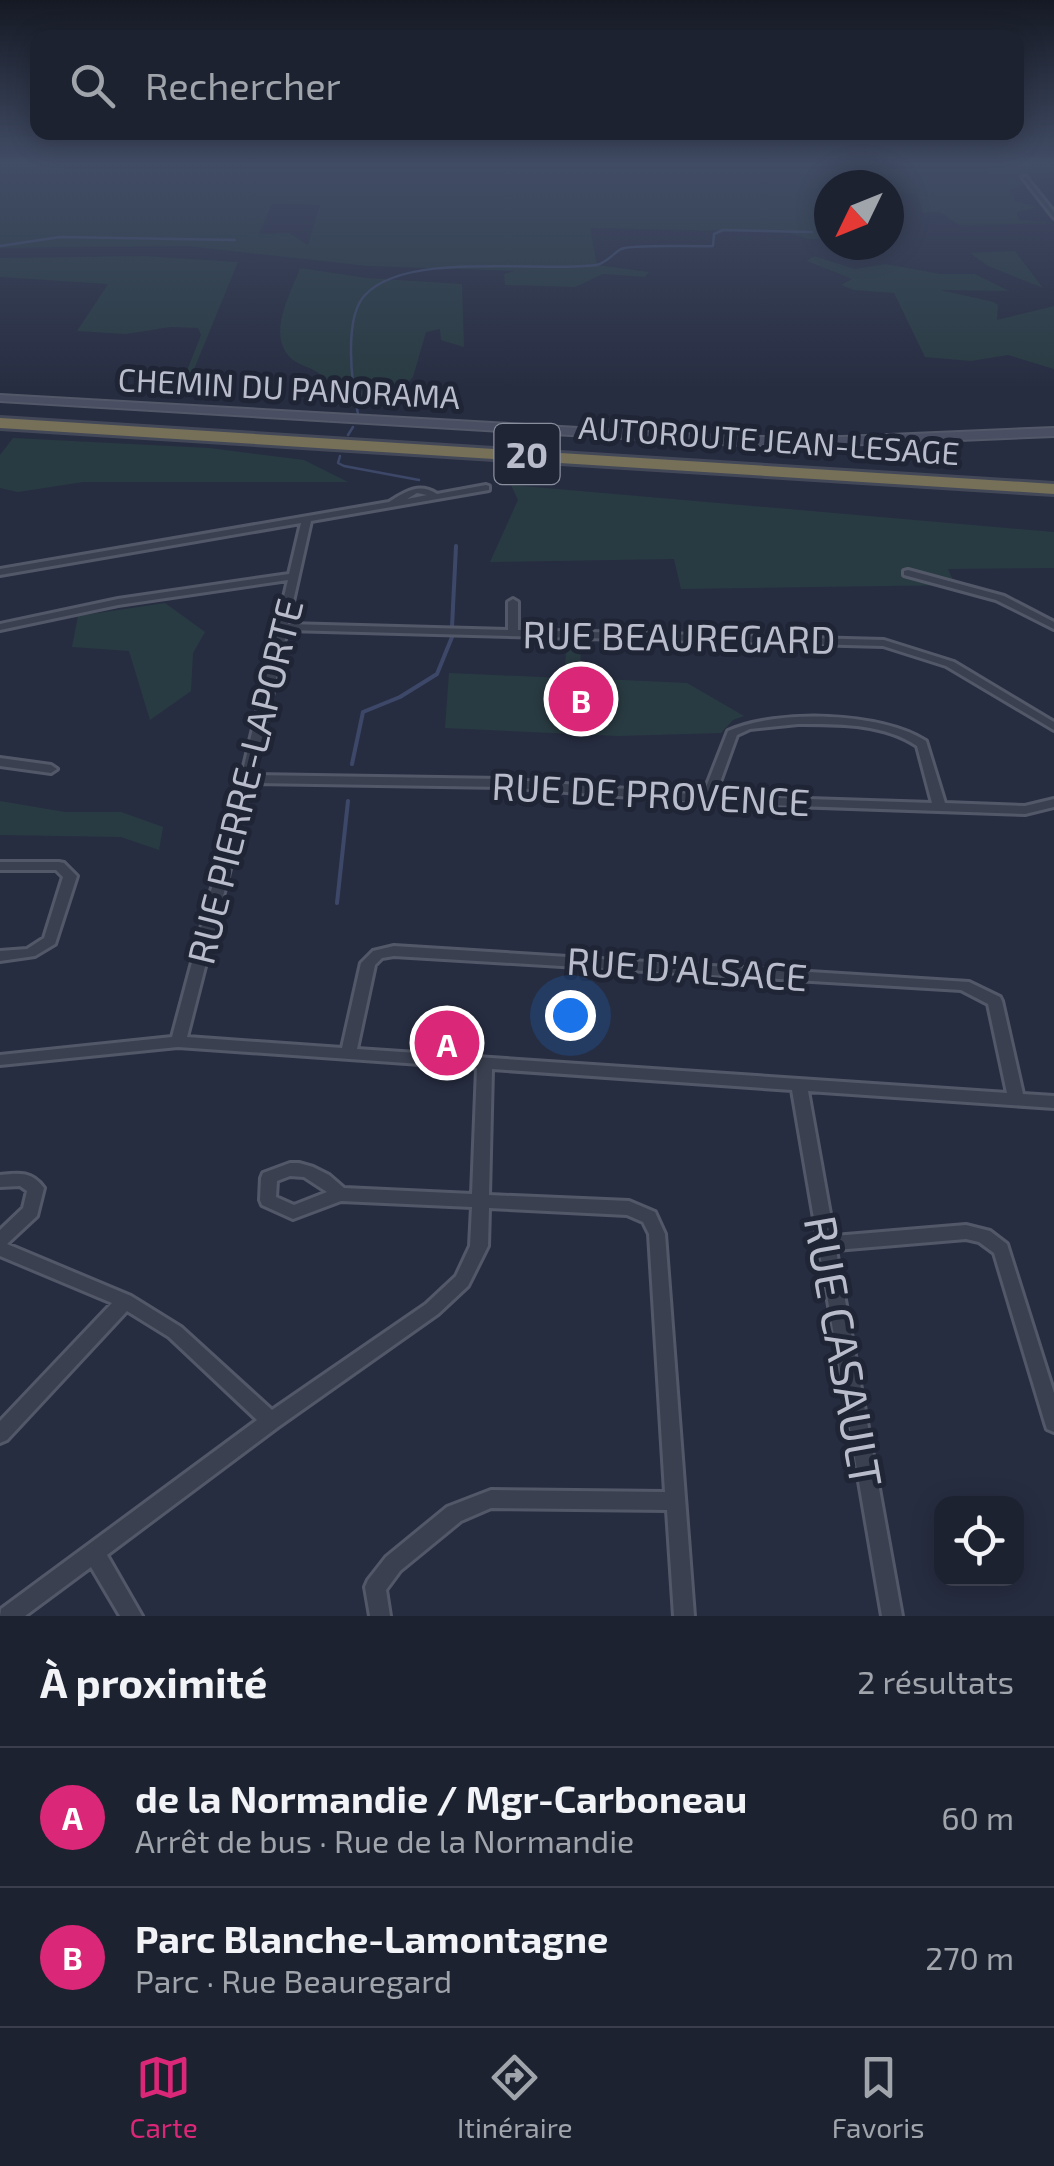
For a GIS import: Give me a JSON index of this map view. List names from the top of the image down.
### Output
{
  "streets": {
    "highway": ["AUTOROUTE JEAN-LESAGE", "20"],
    "street": [
      "CHEMIN DU PANORAMA",
      "RUE BEAUREGARD",
      "RUE PIERRE-LAPORTE",
      "RUE DE PROVENCE",
      "RUE D'ALSACE",
      "RUE CASAULT"
    ]
  },
  "crossings": [
    ["RUE BEAUREGARD", "RUE PIERRE-LAPORTE"],
    ["RUE PIERRE-LAPORTE", "RUE DE PROVENCE"]
  ],
  "north": "bottom left",
  "page": {
    "search": "Rechercher",
    "pins": ["B", "A"],
    "heading": ["À proximité", "2 résultats"],
    "list": [
      {
        "mark": "A",
        "name": "de la Normandie / Mgr-Carboneau",
        "note": "Arrêt de bus · Rue de la Normandie",
        "value": "60 m"
      },
      {
        "mark": "B",
        "name": "Parc Blanche-Lamontagne",
        "note": "Parc · Rue Beauregard",
        "value": "270 m"
      }
    ],
    "nav": ["Carte", "Itinéraire", "Favoris"]
  }
}
